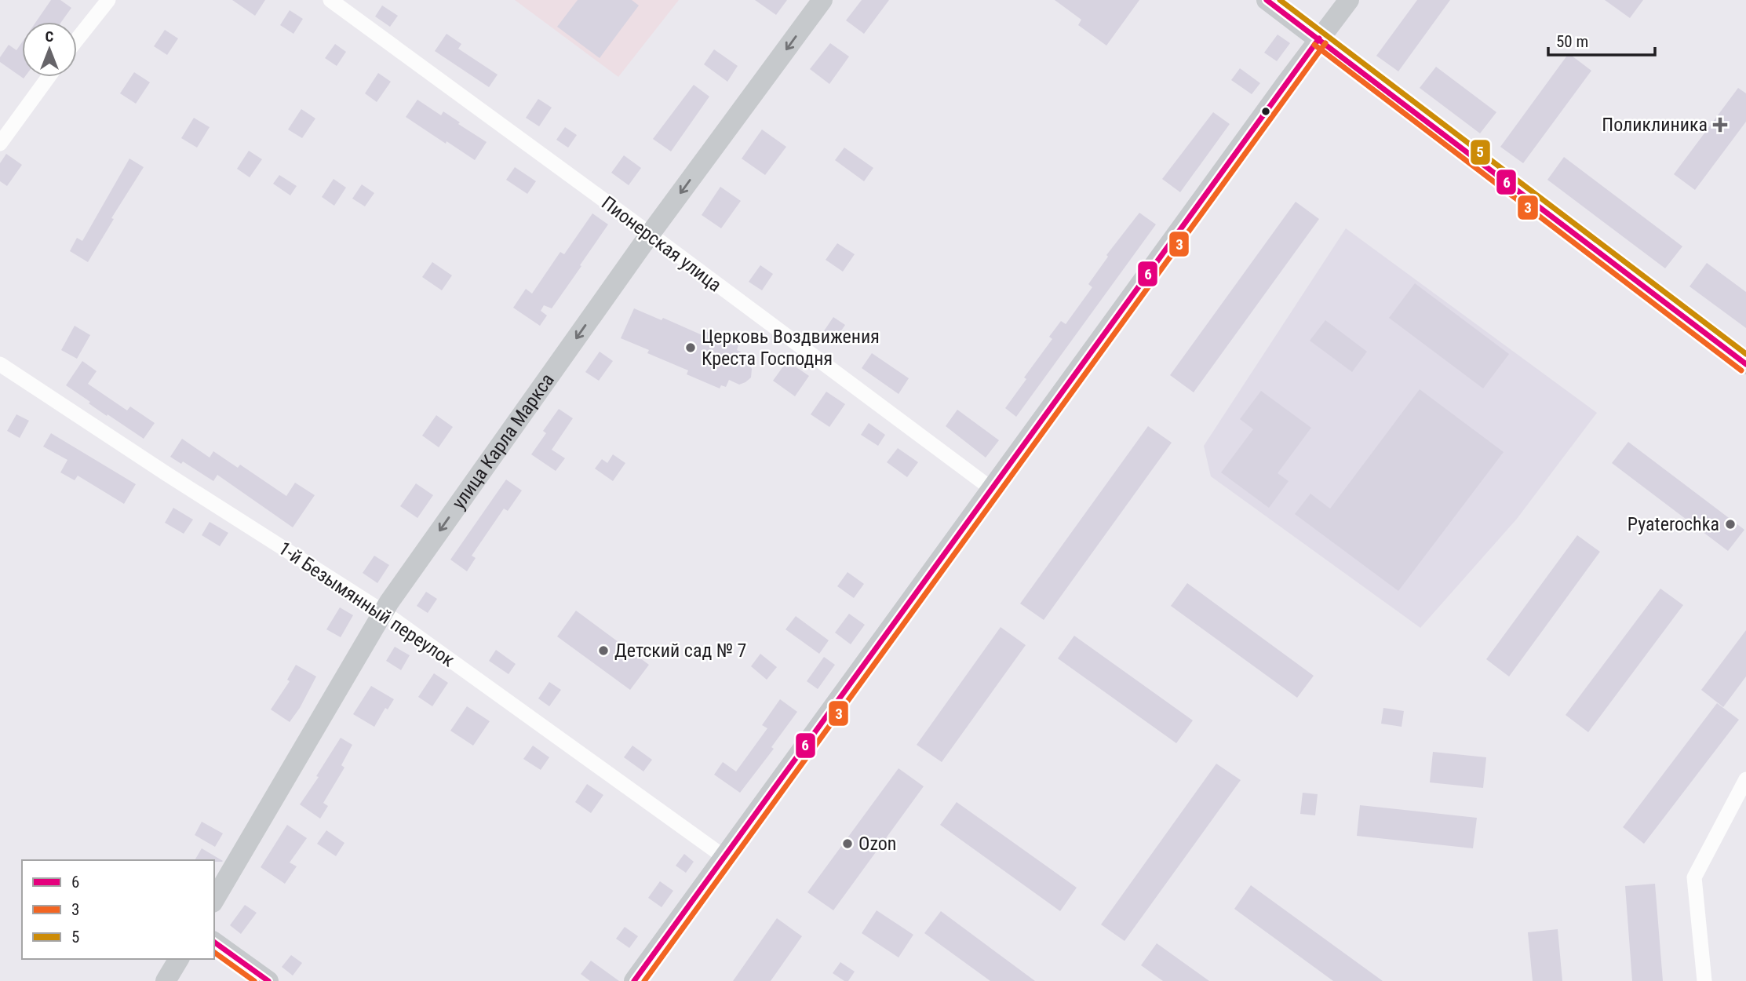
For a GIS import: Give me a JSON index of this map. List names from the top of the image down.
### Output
{
  "streets": {
    "main road": ["улица Карла Маркса"],
    "street": ["Пионерская улица", "1-й Безымянный переулок"]
  },
  "crossings": [
    ["Пионерская улица", "улица Карла Маркса"],
    ["улица Карла Маркса", "1-й Безымянный переулок"]
  ],
  "one_way": ["улица Карла Маркса"],
  "places": {
    "health": ["Поликлиника"],
    "other": [
      "Церковь Воздвижения Креста Господня",
      "Pyaterochka",
      "Детский сад № 7",
      "Ozon"
    ]
  },
  "lines": ["transit line 6", "transit line 5", "transit line 3"],
  "legend": ["6", "3", "5"],
  "scale_bar": "50 m",
  "north": "top"
}
